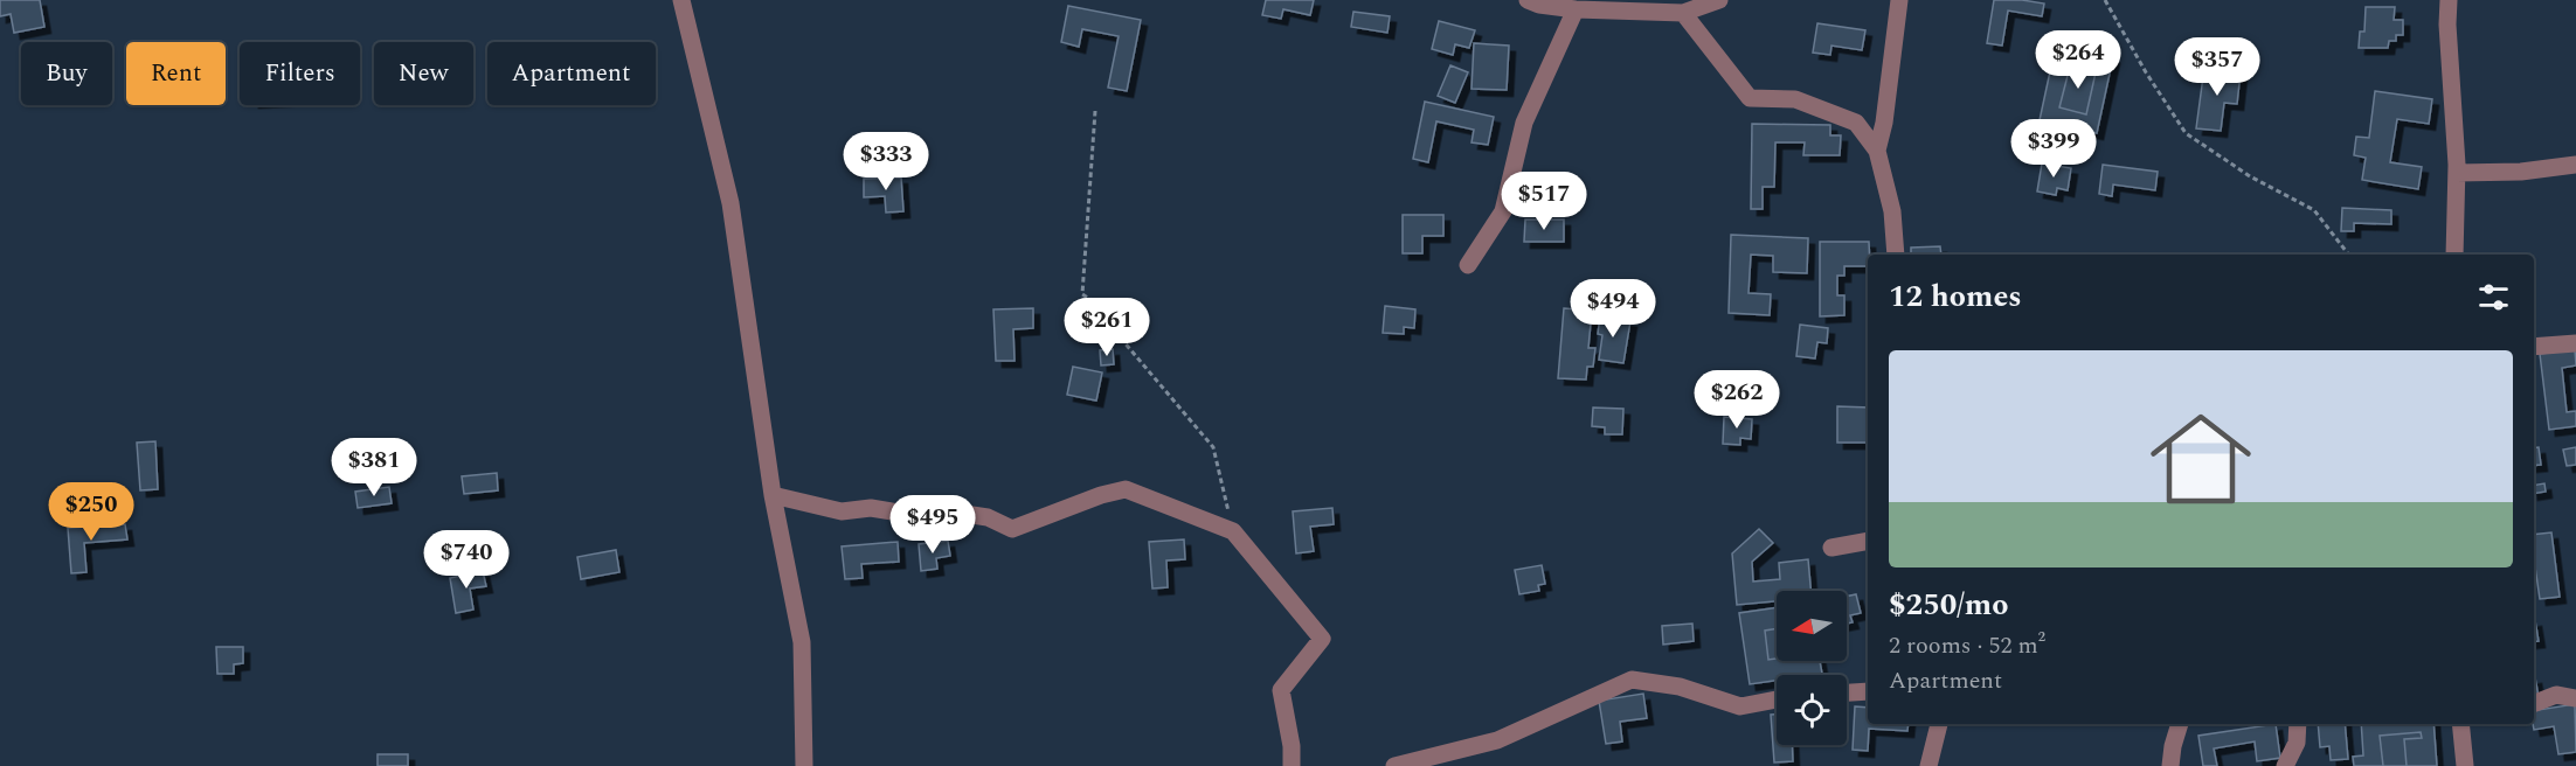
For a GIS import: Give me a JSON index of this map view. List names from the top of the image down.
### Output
{
  "north": "left",
  "page": {
    "price": [
      "$264",
      "$357",
      "$399",
      "$333",
      "$517",
      "$494",
      "$261",
      "$262",
      "$381",
      "$250",
      "$495",
      "$740"
    ],
    "chip": [
      "Buy",
      "Rent",
      "Filters",
      "New",
      "Apartment"
    ],
    "heading": "12 homes",
    "list": [
      {
        "name": "$250/mo",
        "note": "2 rooms · 52 m² · Apartment"
      }
    ]
  }
}
